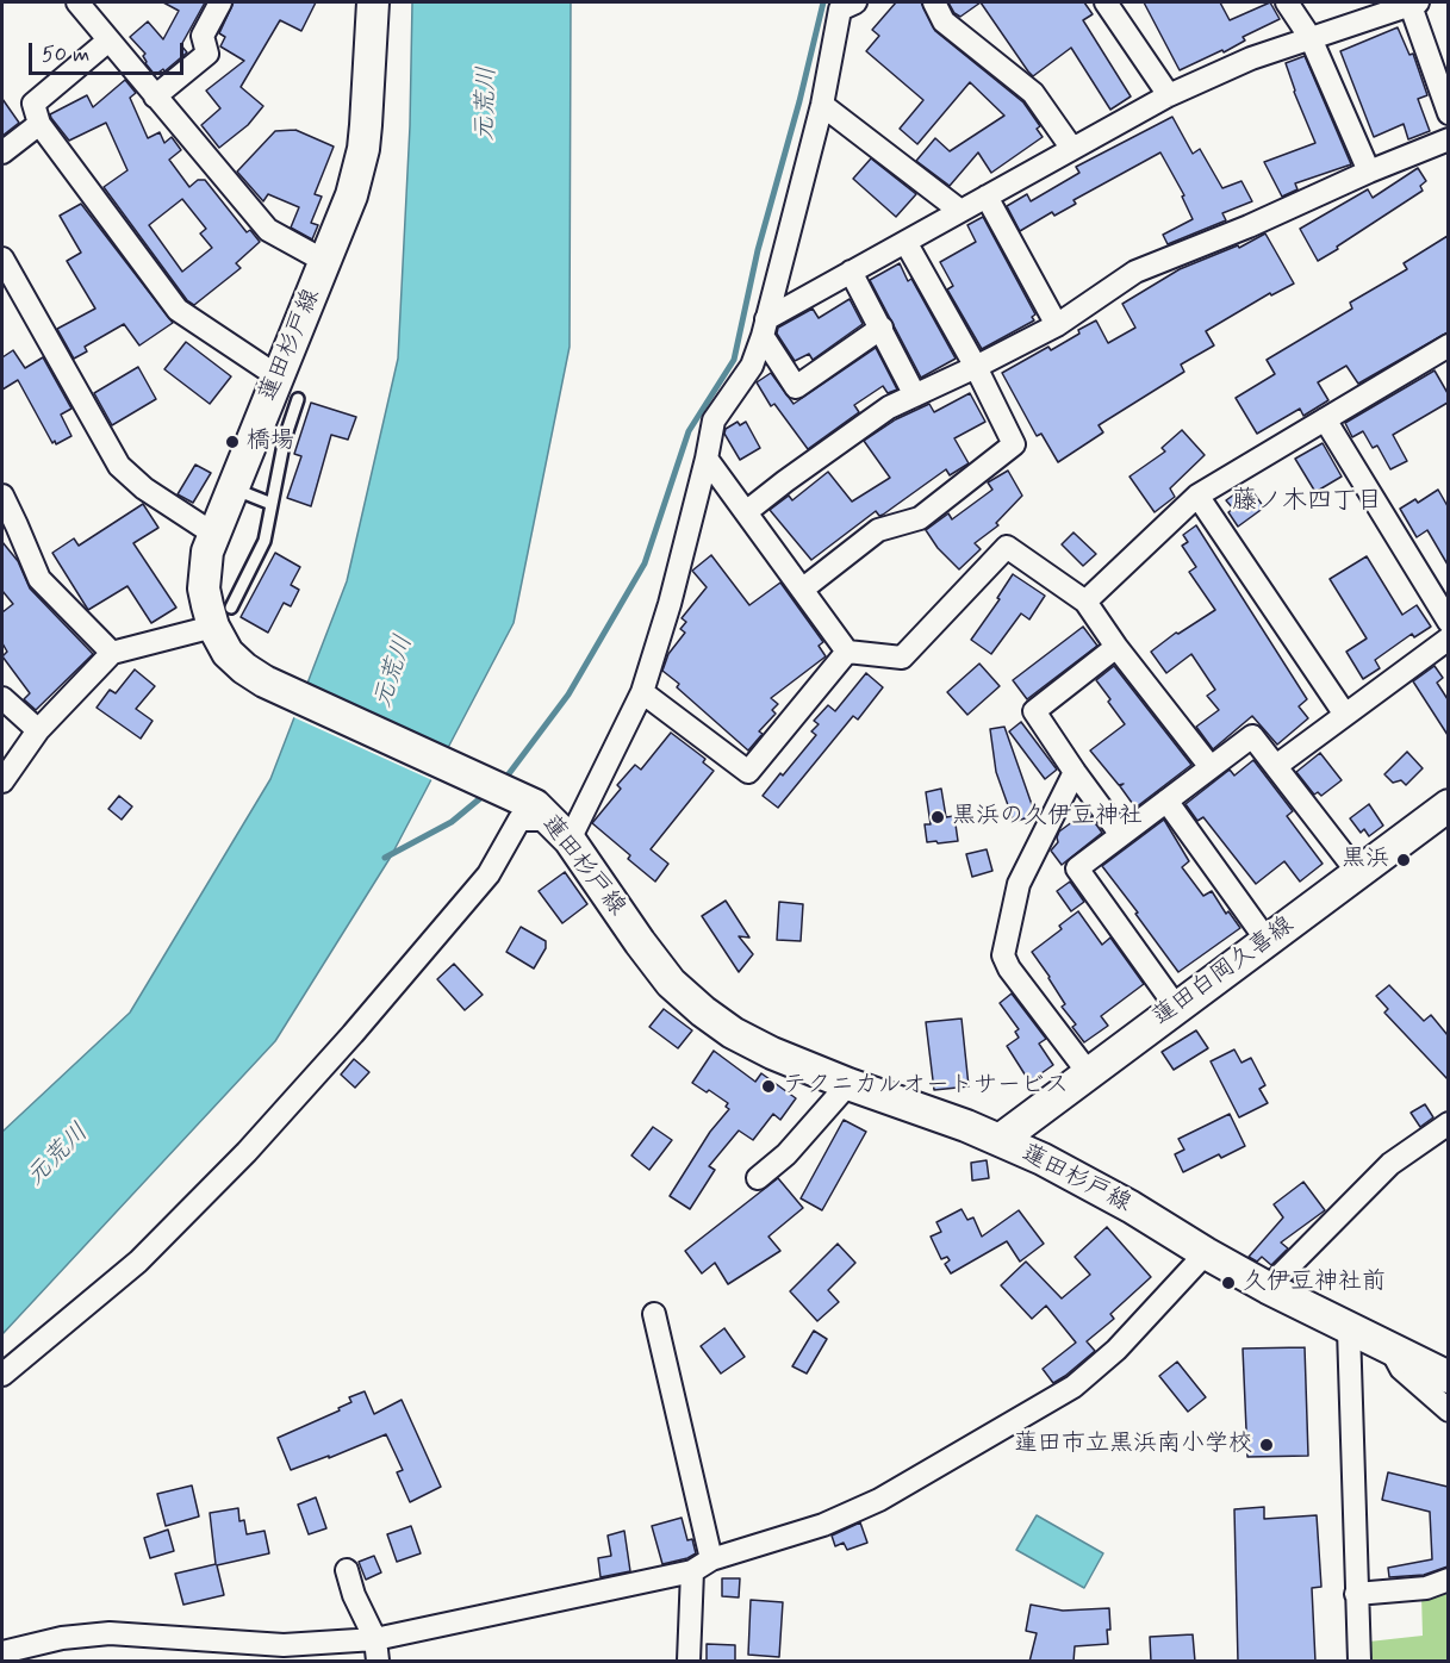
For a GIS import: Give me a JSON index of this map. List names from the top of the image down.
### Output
{
  "streets": {
    "main road": ["蓮田杉戸線", "蓮田白岡久喜線"]
  },
  "crossings": [
    ["蓮田杉戸線", "蓮田白岡久喜線"]
  ],
  "districts": ["藤ノ木四丁目"],
  "water": ["元荒川"],
  "places": [
    "橋場",
    "黒浜の久伊豆神社",
    "黒浜",
    "テクニカルオートサービス",
    "久伊豆神社前",
    "蓮田市立黒浜南小学校"
  ],
  "scale_bar": "50 m"
}
